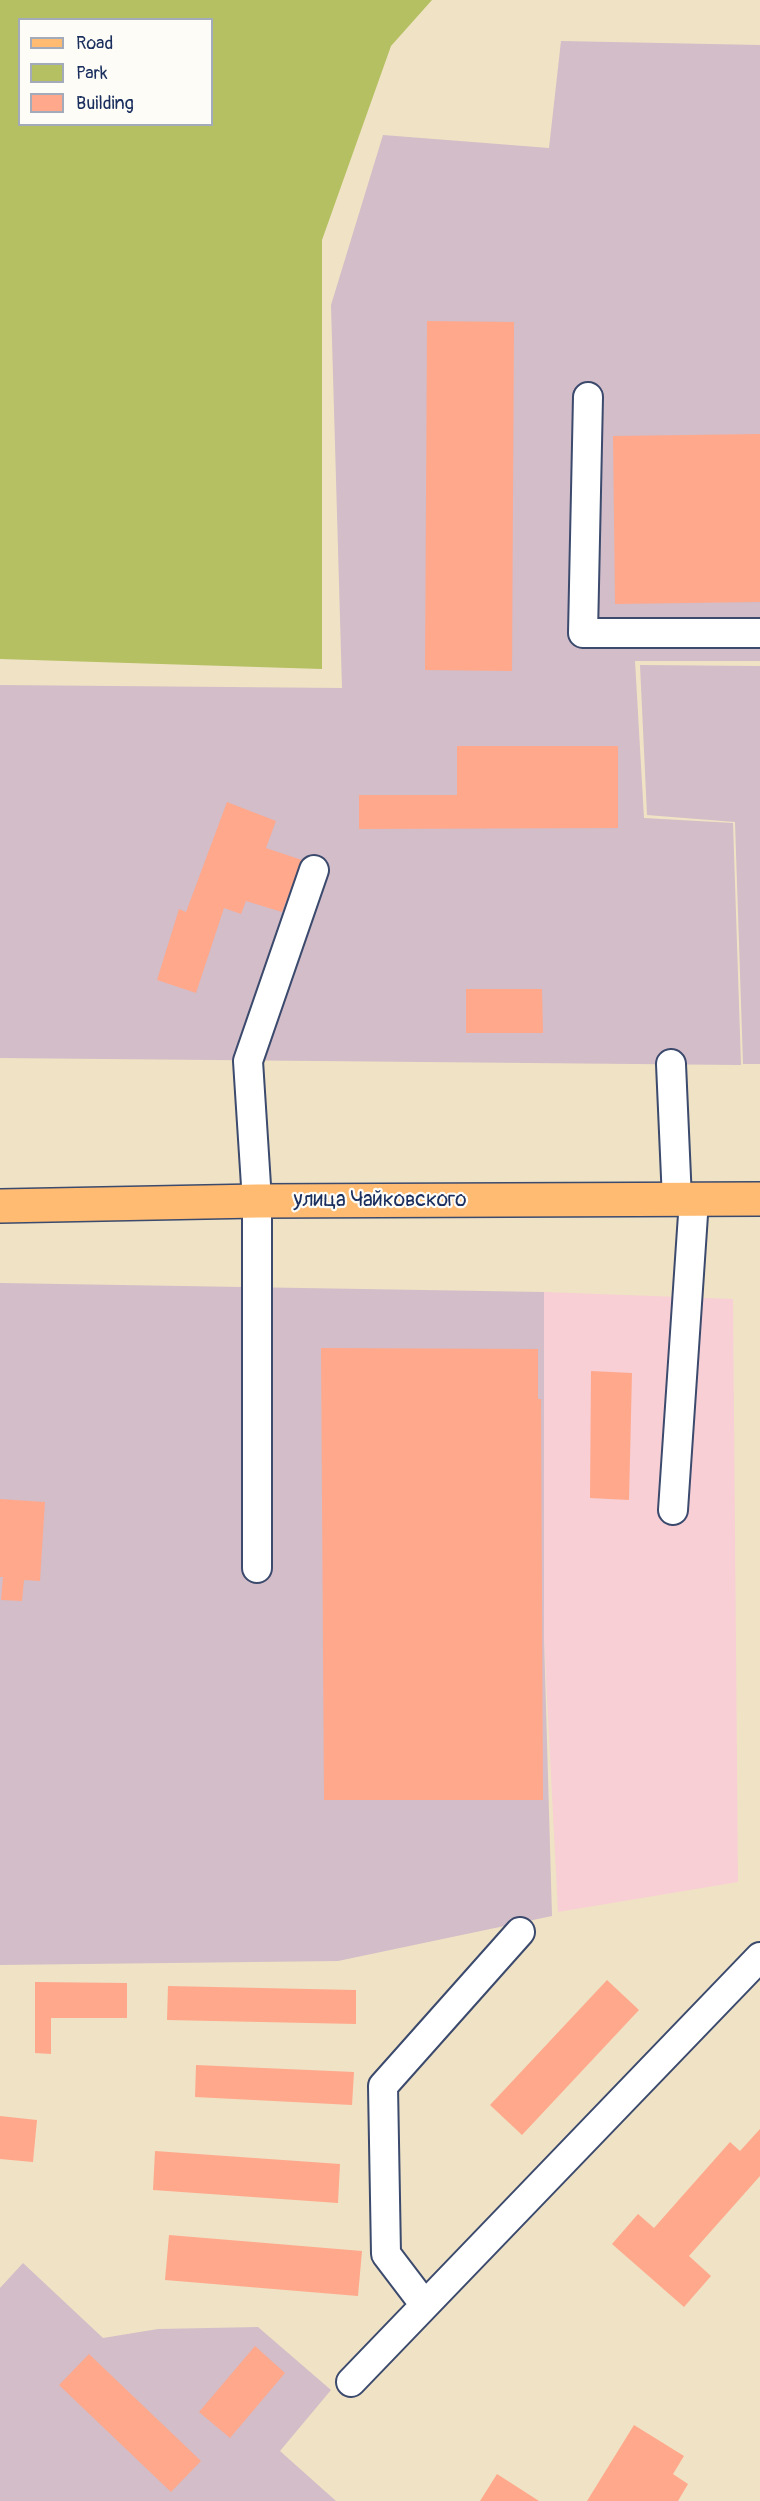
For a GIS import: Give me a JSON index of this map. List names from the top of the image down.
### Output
{
  "streets": {
    "main road": ["улица Чайковского"]
  },
  "legend": ["Road", "Park", "Building"]
}
